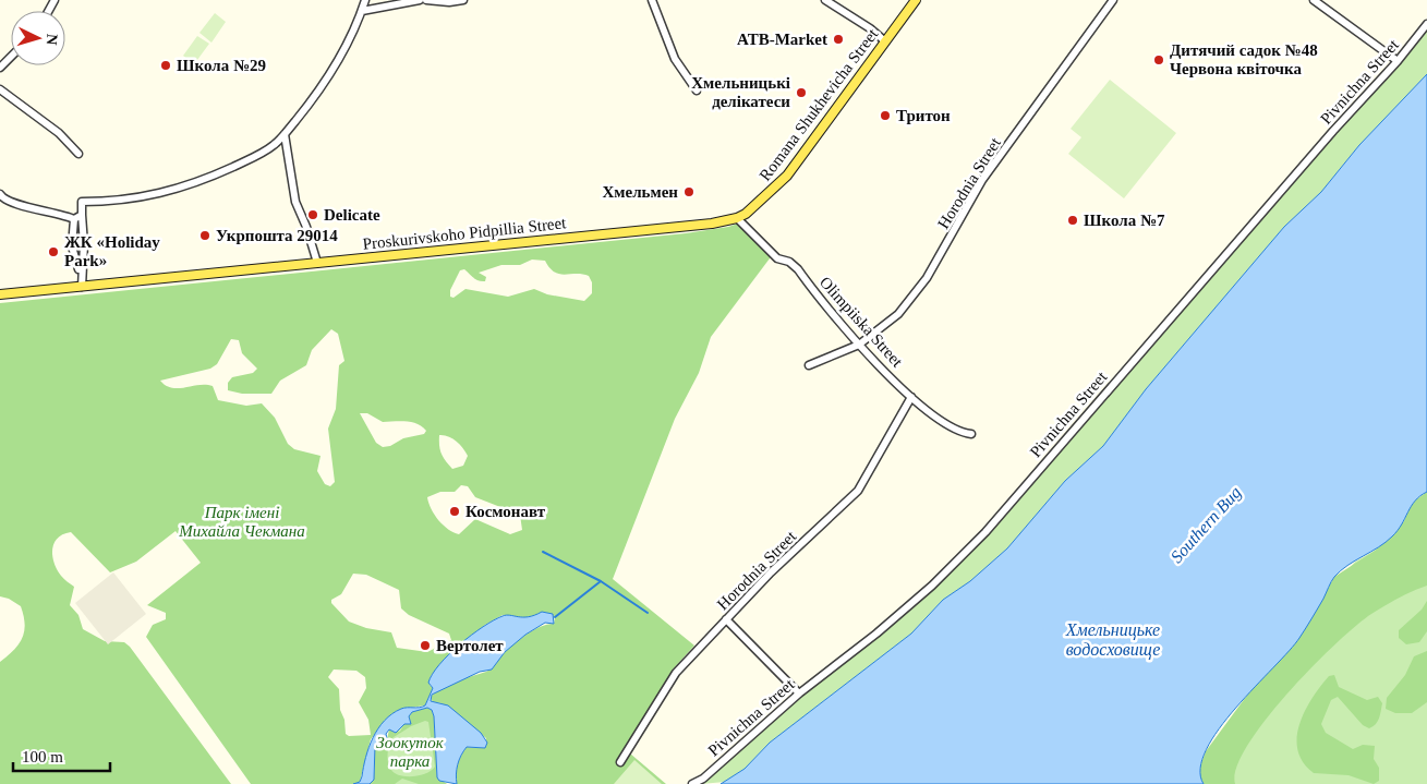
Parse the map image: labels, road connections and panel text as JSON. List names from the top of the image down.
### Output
{
  "streets": {
    "main road": ["Romana Shukhevicha Street", "Proskurivskoho Pidpillia Street"],
    "street": ["Pivnichna Street", "Horodnia Street", "Olimpiiska Street"]
  },
  "crossings": [
    ["Romana Shukhevicha Street", "Proskurivskoho Pidpillia Street"],
    ["Romana Shukhevicha Street", "Olimpiiska Street"],
    ["Horodnia Street", "Olimpiiska Street"],
    ["Proskurivskoho Pidpillia Street", "Olimpiiska Street"]
  ],
  "water": ["Southern Bug", "Хмельницьке водосховище"],
  "parks": ["Парк імені Михайла Чекмана", "Зоокуток парка"],
  "places": [
    "ATB-Market",
    "Дитячий садок №48 Червона квіточка",
    "Школа №29",
    "Хмельницькі делікатеси",
    "Тритон",
    "Хмельмен",
    "Delicate",
    "Школа №7",
    "Укрпошта 29014",
    "ЖК «Holiday Park»",
    "Космонавт",
    "Вертолет"
  ],
  "scale_bar": "100 m",
  "north": "right"
}
